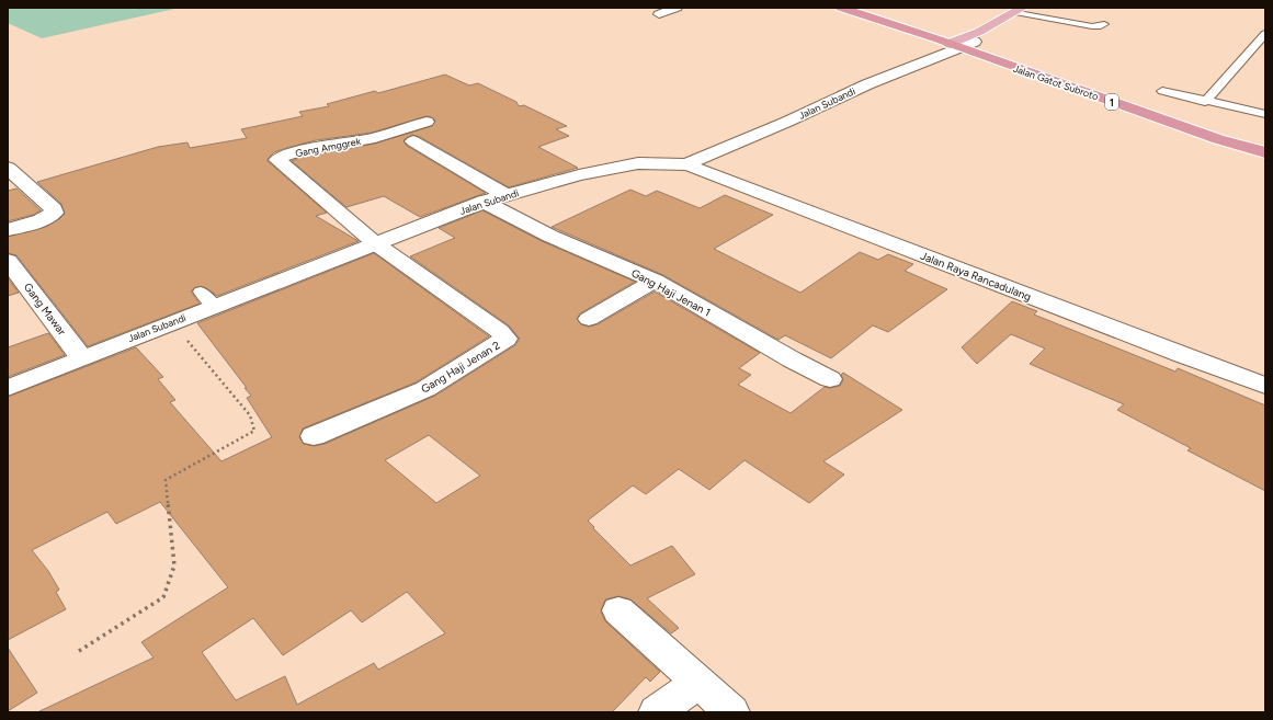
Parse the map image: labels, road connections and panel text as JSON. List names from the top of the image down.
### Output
{
  "streets": {
    "highway": ["Jalan Gatot Subroto", "1"],
    "street": [
      "Jalan Subandi",
      "Gang Amggrek",
      "Jalan Raya Rancadulang",
      "Gang Haji Jenan 1",
      "Gang Mawar",
      "Gang Haji Jenan 2"
    ]
  },
  "crossings": [
    ["Jalan Gatot Subroto", "Jalan Subandi"],
    ["Jalan Subandi", "Gang Amggrek"],
    ["Jalan Subandi", "Jalan Raya Rancadulang"],
    ["Jalan Subandi", "Gang Haji Jenan 1"],
    ["Jalan Subandi", "Gang Mawar"],
    ["Jalan Subandi", "Gang Haji Jenan 2"],
    ["Gang Amggrek", "Gang Haji Jenan 2"]
  ]
}
